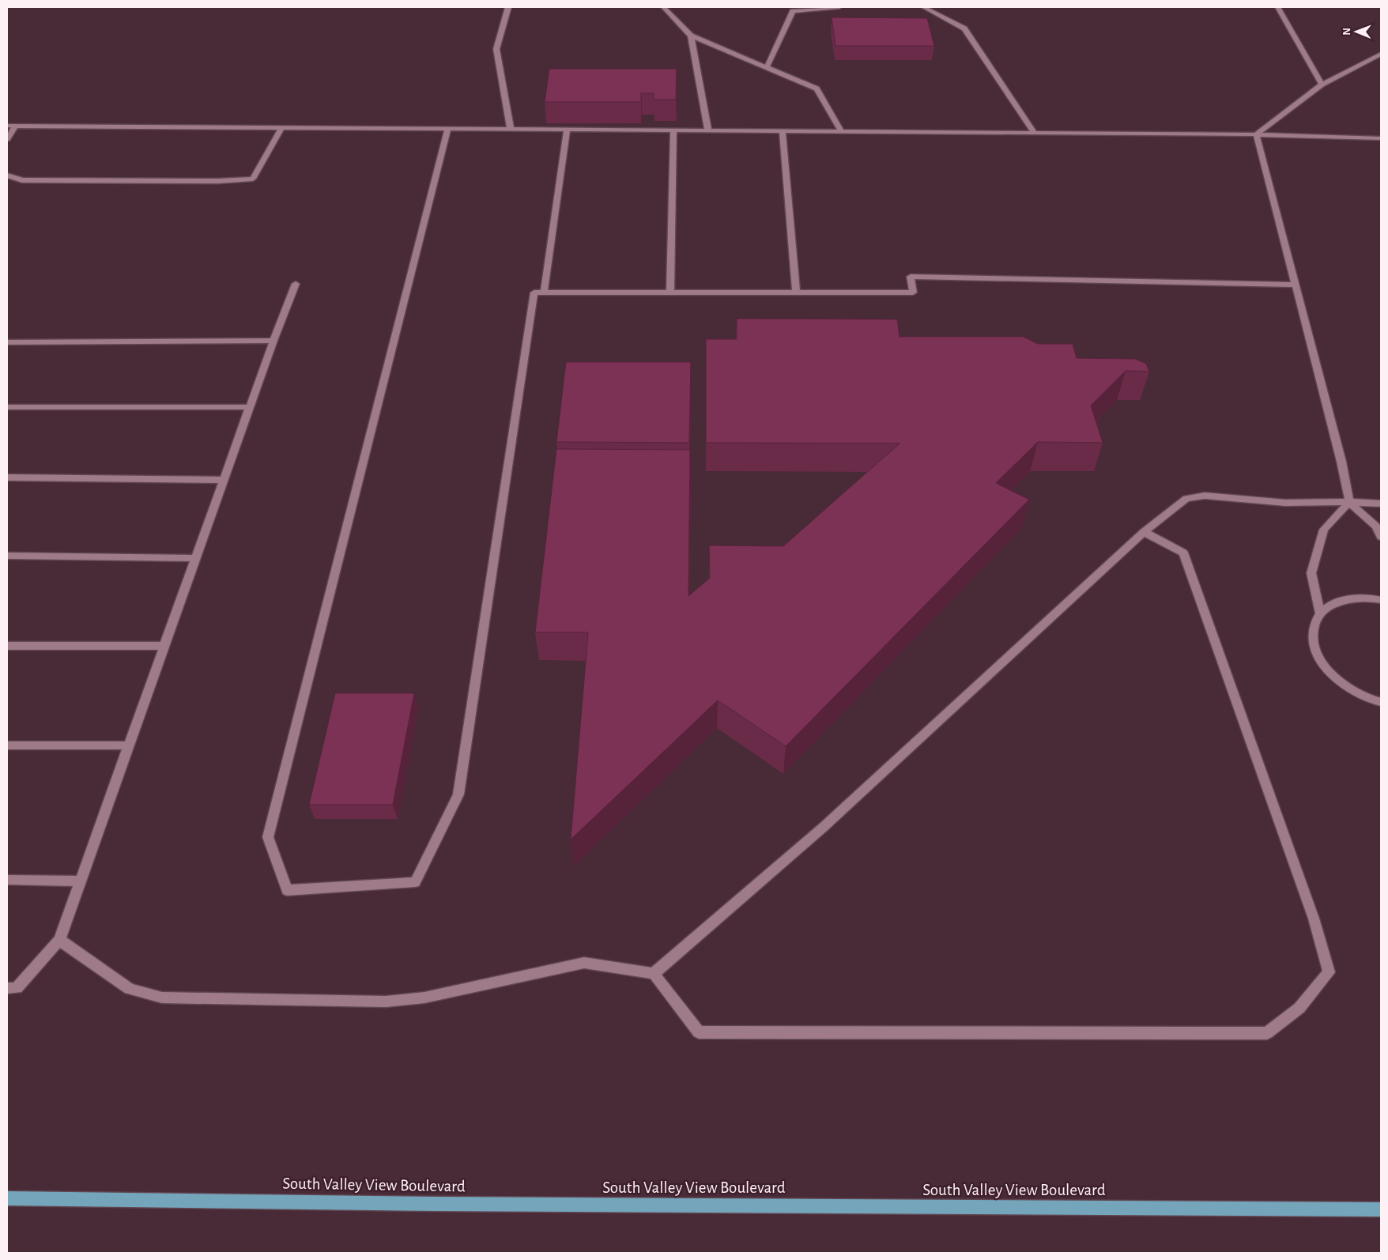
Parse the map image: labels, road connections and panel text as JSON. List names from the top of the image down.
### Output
{
  "streets": {
    "main road": ["South Valley View Boulevard"]
  },
  "north": "left"
}
